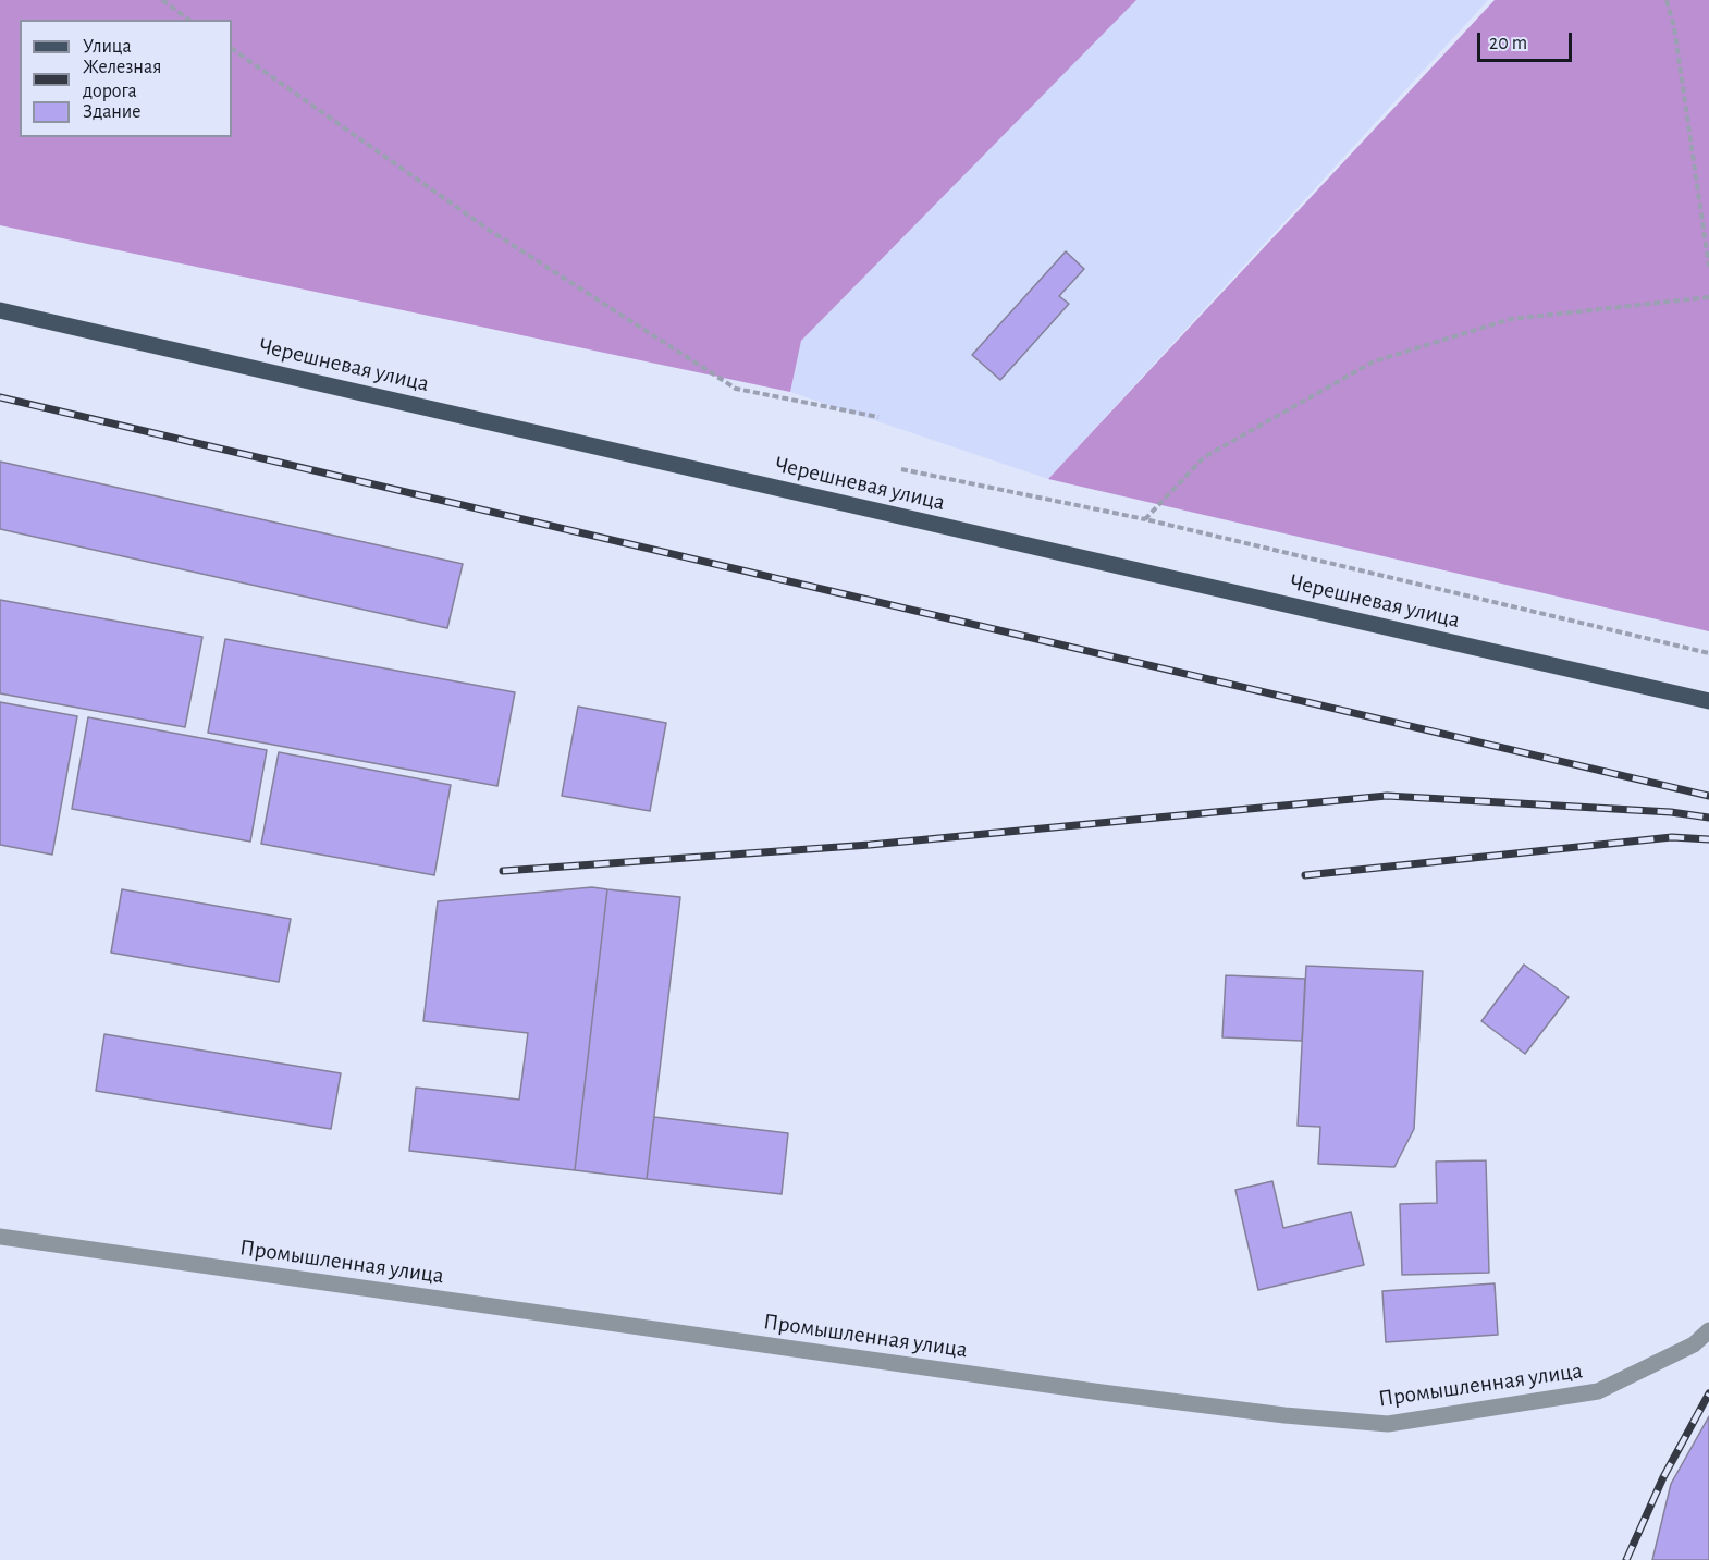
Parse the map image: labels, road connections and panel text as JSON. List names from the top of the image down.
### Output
{
  "streets": {
    "main road": ["Черешневая улица"],
    "street": ["Промышленная улица"]
  },
  "legend": ["Улица", "Железная дорога", "Здание"],
  "scale_bar": "20 m"
}
